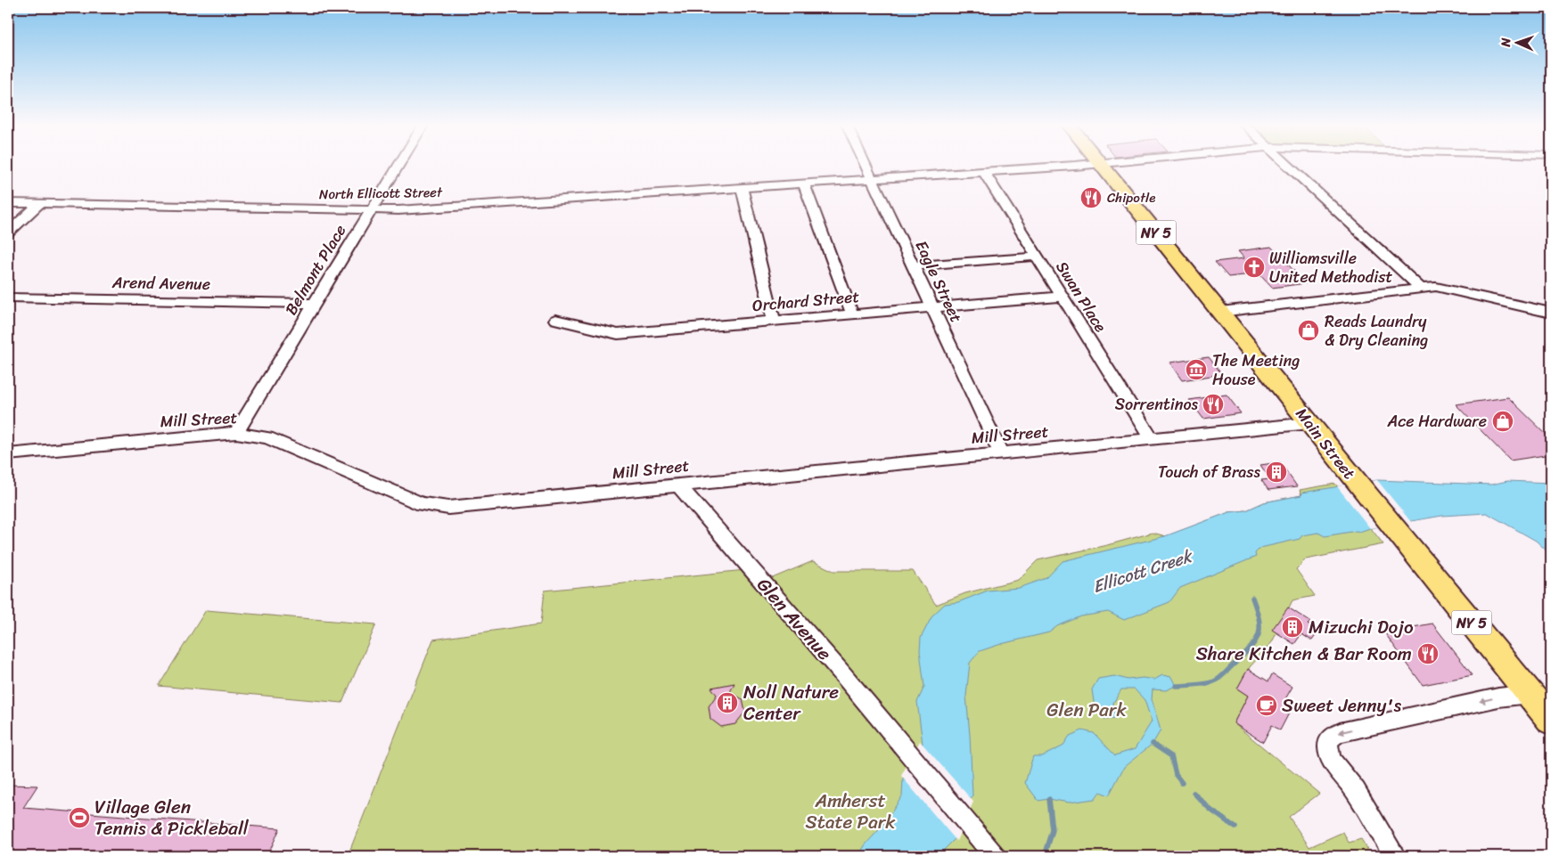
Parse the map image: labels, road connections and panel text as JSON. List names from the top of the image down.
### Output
{
  "streets": {
    "main road": ["NY 5", "Main Street"],
    "street": [
      "North Ellicott Street",
      "Belmont Place",
      "Eagle Street",
      "Arend Avenue",
      "Swan Place",
      "Orchard Street",
      "Mill Street",
      "Glen Avenue"
    ]
  },
  "crossings": [
    ["North Ellicott Street", "Belmont Place"],
    ["North Ellicott Street", "Eagle Street"],
    ["North Ellicott Street", "Swan Place"],
    ["Belmont Place", "Arend Avenue"],
    ["Belmont Place", "Mill Street"],
    ["Eagle Street", "Orchard Street"],
    ["Eagle Street", "Mill Street"],
    ["Swan Place", "Orchard Street"],
    ["Swan Place", "Mill Street"],
    ["Mill Street", "Main Street"],
    ["Mill Street", "Glen Avenue"]
  ],
  "water": ["Ellicott Creek"],
  "parks": ["Glen Park", "Amherst State Park"],
  "places": {
    "restaurant": ["Chipotle", "Sorrentinos", "Share Kitchen & Bar Room"],
    "church": ["Williamsville United Methodist"],
    "shop": ["Reads Laundry & Dry Cleaning", "Ace Hardware"],
    "museum": ["The Meeting House"],
    "building": ["Touch of Brass", "Mizuchi Dojo", "Noll Nature Center"],
    "cafe": ["Sweet Jenny's"],
    "sports": ["Village Glen Tennis & Pickleball"]
  },
  "north": "left"
}
